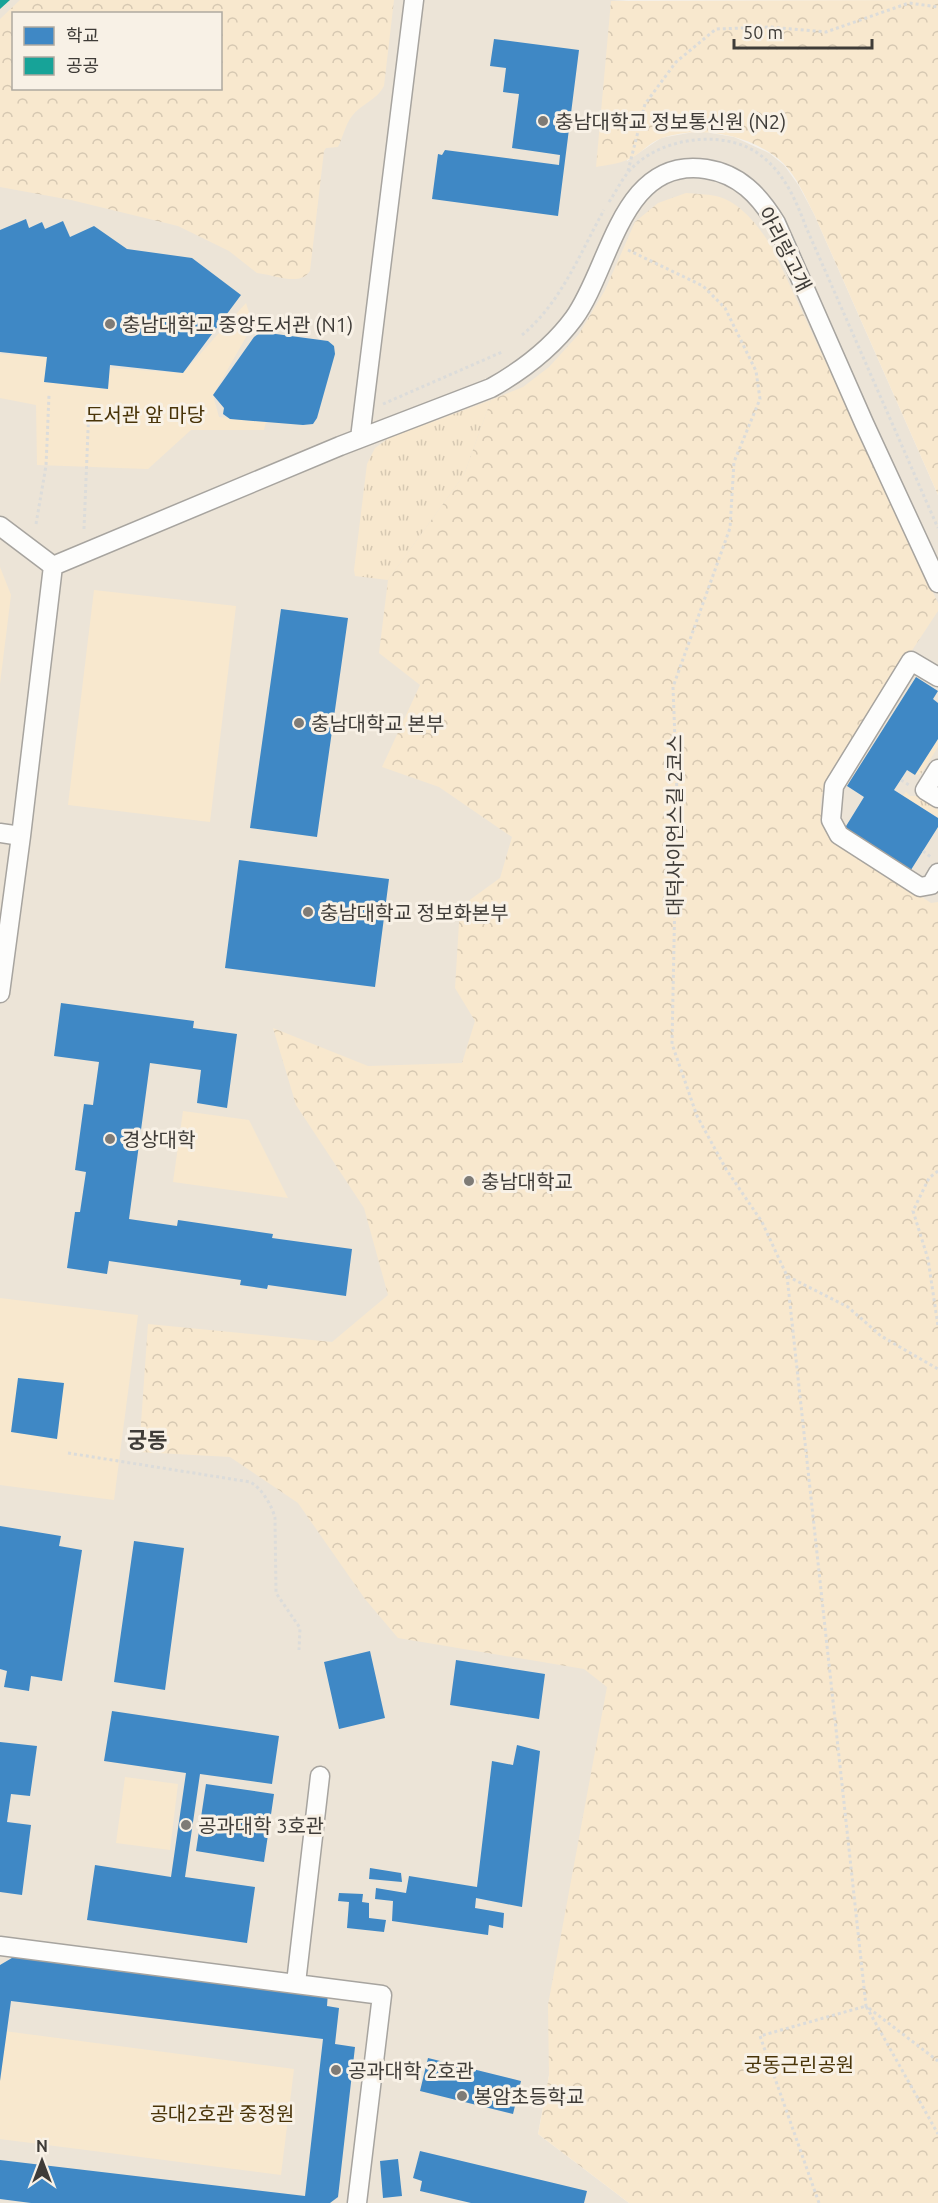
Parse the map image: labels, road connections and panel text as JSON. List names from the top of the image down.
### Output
{
  "streets": {
    "street": ["아리랑고개"],
    "path": ["대덕사이언스길 2코스"]
  },
  "districts": ["궁동"],
  "parks": ["도서관 앞 마당", "궁동근린공원", "공대2호관 중정원"],
  "places": [
    "충남대학교 정보통신원 (N2)",
    "충남대학교 중앙도서관 (N1)",
    "충남대학교 본부",
    "충남대학교 정보화본부",
    "경상대학",
    "충남대학교",
    "공과대학 3호관",
    "공과대학 2호관",
    "봉암초등학교"
  ],
  "legend": ["학교", "공공"],
  "scale_bar": "50 m",
  "north": "top"
}
